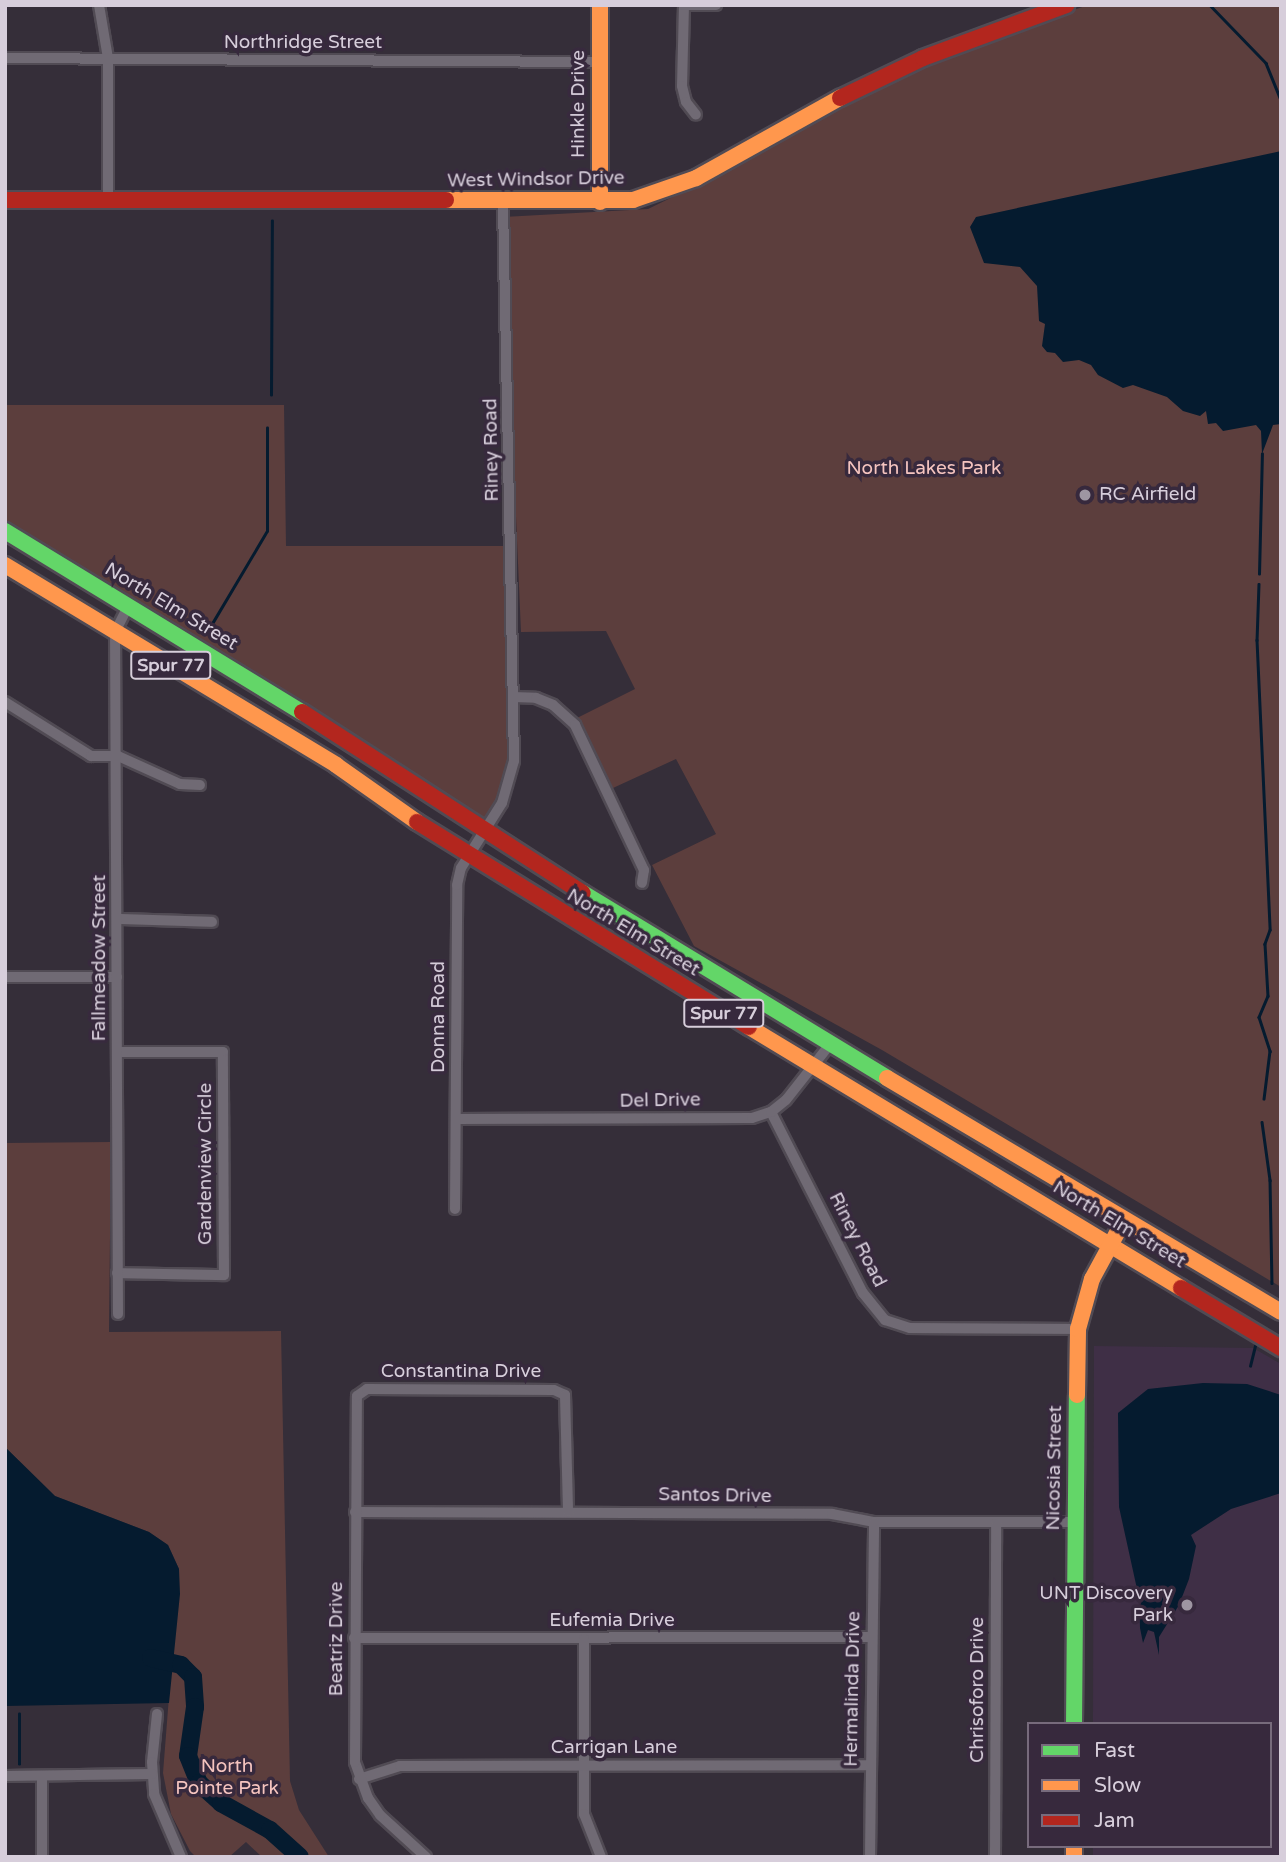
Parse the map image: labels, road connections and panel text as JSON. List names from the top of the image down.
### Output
{
  "streets": {
    "main road": [
      "Hinkle Drive",
      "West Windsor Drive",
      "North Elm Street",
      "Spur 77",
      "Nicosia Street"
    ],
    "street": [
      "Northridge Street",
      "Riney Road",
      "Fallmeadow Street",
      "Donna Road",
      "Del Drive",
      "Gardenview Circle",
      "Constantina Drive",
      "Santos Drive",
      "Eufemia Drive",
      "Beatriz Drive",
      "Hermalinda Drive",
      "Chrisoforo Drive",
      "Carrigan Lane"
    ]
  },
  "crossings": [
    ["Northridge Street", "Hinkle Drive"],
    ["Hinkle Drive", "West Windsor Drive"],
    ["West Windsor Drive", "Riney Road"],
    ["Riney Road", "North Elm Street"],
    ["Riney Road", "Donna Road"],
    ["Riney Road", "Del Drive"],
    ["Riney Road", "Nicosia Street"],
    ["North Elm Street", "Fallmeadow Street"],
    ["North Elm Street", "Donna Road"],
    ["North Elm Street", "Nicosia Street"],
    ["Fallmeadow Street", "Gardenview Circle"],
    ["Donna Road", "Del Drive"],
    ["Constantina Drive", "Santos Drive"],
    ["Constantina Drive", "Beatriz Drive"],
    ["Nicosia Street", "Santos Drive"],
    ["Santos Drive", "Beatriz Drive"],
    ["Santos Drive", "Hermalinda Drive"],
    ["Santos Drive", "Chrisoforo Drive"],
    ["Eufemia Drive", "Beatriz Drive"],
    ["Eufemia Drive", "Hermalinda Drive"],
    ["Beatriz Drive", "Carrigan Lane"],
    ["Hermalinda Drive", "Carrigan Lane"]
  ],
  "parks": ["North Lakes Park", "North Pointe Park"],
  "places": ["RC Airfield", "UNT Discovery Park"],
  "legend": ["Fast", "Slow", "Jam"]
}
